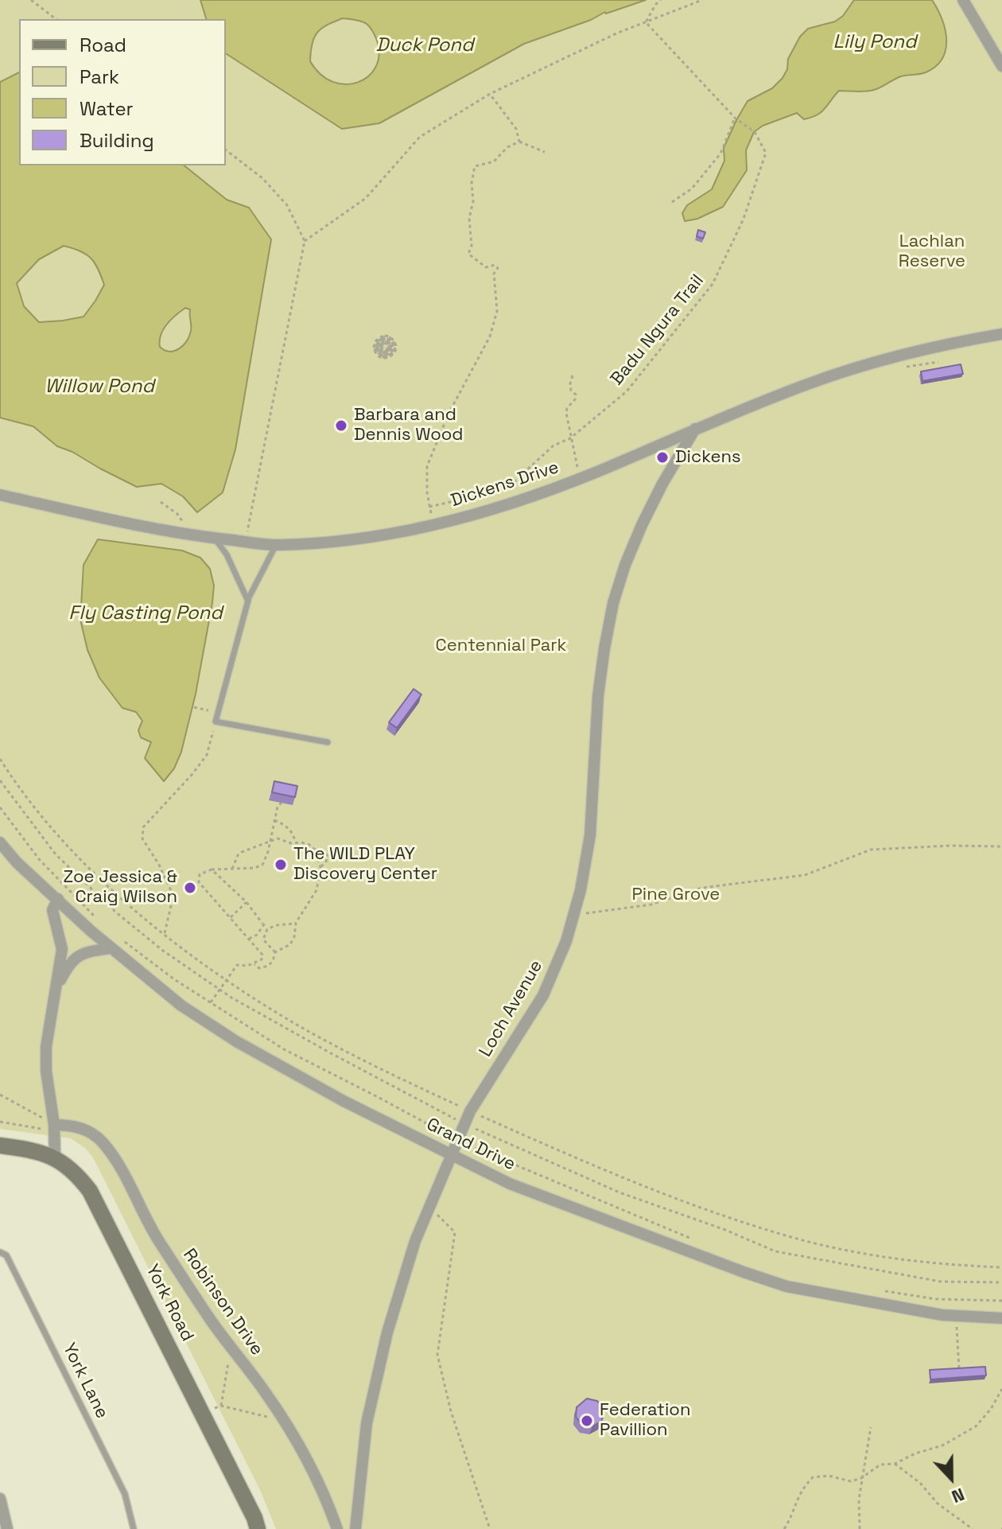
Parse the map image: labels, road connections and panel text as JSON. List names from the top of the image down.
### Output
{
  "streets": {
    "main road": ["York Road"],
    "street": [
      "Dickens Drive",
      "Loch Avenue",
      "Grand Drive",
      "Robinson Drive"
    ],
    "lane": ["York Lane"],
    "path": ["Badu Ngura Trail"]
  },
  "crossings": [
    ["Dickens Drive", "Loch Avenue"],
    ["Loch Avenue", "Grand Drive"]
  ],
  "water": [
    "Lily Pond",
    "Duck Pond",
    "Willow Pond",
    "Fly Casting Pond"
  ],
  "parks": ["Lachlan Reserve", "Centennial Park", "Pine Grove"],
  "places": [
    "Barbara and Dennis Wood",
    "Dickens",
    "The WILD PLAY Discovery Center",
    "Zoe Jessica & Craig Wilson",
    "Federation Pavillion"
  ],
  "legend": [
    "Road",
    "Park",
    "Water",
    "Building"
  ],
  "north": "bottom"
}
